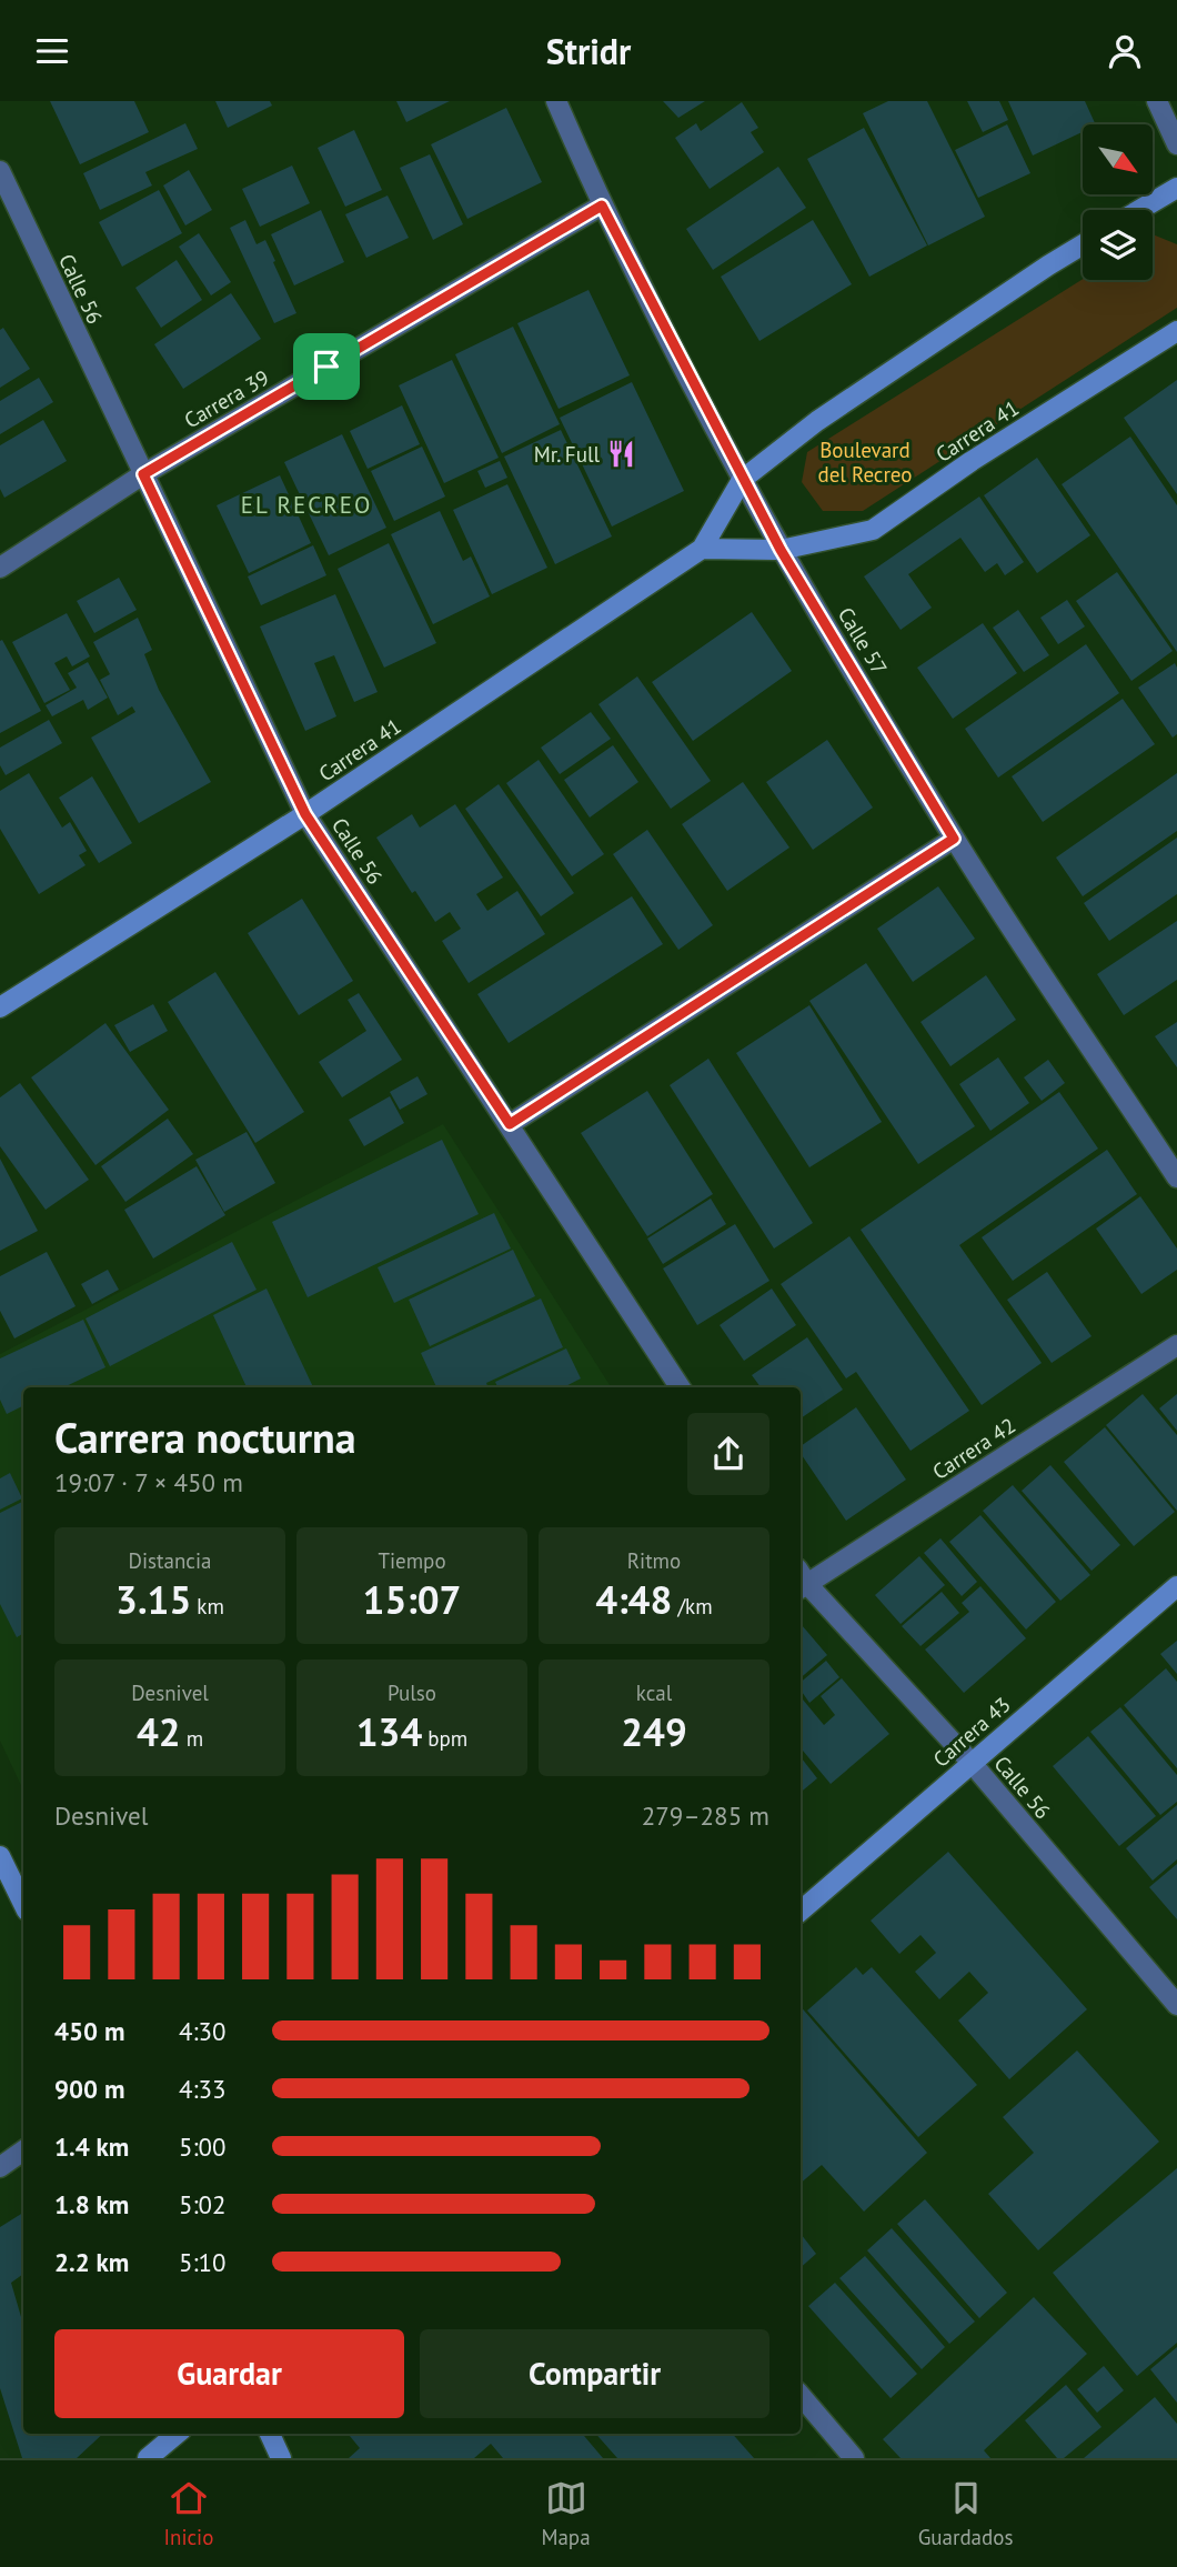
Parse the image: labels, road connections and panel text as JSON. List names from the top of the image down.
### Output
{
  "streets": {
    "street": [
      "Calle 56",
      "Carrera 39",
      "Carrera 41",
      "Calle 57",
      "Carrera 42",
      "Carrera 43"
    ]
  },
  "crossings": [
    ["Calle 56", "Carrera 39"],
    ["Calle 56", "Carrera 41"],
    ["Calle 56", "Carrera 42"],
    ["Calle 56", "Carrera 43"],
    ["Carrera 39", "Calle 57"],
    ["Carrera 41", "Calle 57"]
  ],
  "districts": ["EL RECREO"],
  "parks": ["Boulevard del Recreo"],
  "places": {
    "restaurant": ["Mr. Full"]
  },
  "north": "bottom right",
  "page": {
    "header": "Stridr",
    "heading": ["Carrera nocturna", "19:07 · 7 × 450 m"],
    "stats": [
      ["Distancia", "3.15 km"],
      ["Tiempo", "15:07"],
      ["Ritmo", "4:48 /km"],
      ["Desnivel", "42 m"],
      ["Pulso", "134 bpm"],
      ["kcal", "249"]
    ],
    "chart": ["Desnivel", "279–285 m"],
    "list": [
      {
        "name": "450 m",
        "note": "4:30"
      },
      {
        "name": "900 m",
        "note": "4:33"
      },
      {
        "name": "1.4 km",
        "note": "5:00"
      },
      {
        "name": "1.8 km",
        "note": "5:02"
      },
      {
        "name": "2.2 km",
        "note": "5:10"
      }
    ],
    "buttons": ["Guardar", "Compartir"],
    "tabs": ["Inicio", "Mapa", "Guardados"]
  }
}
